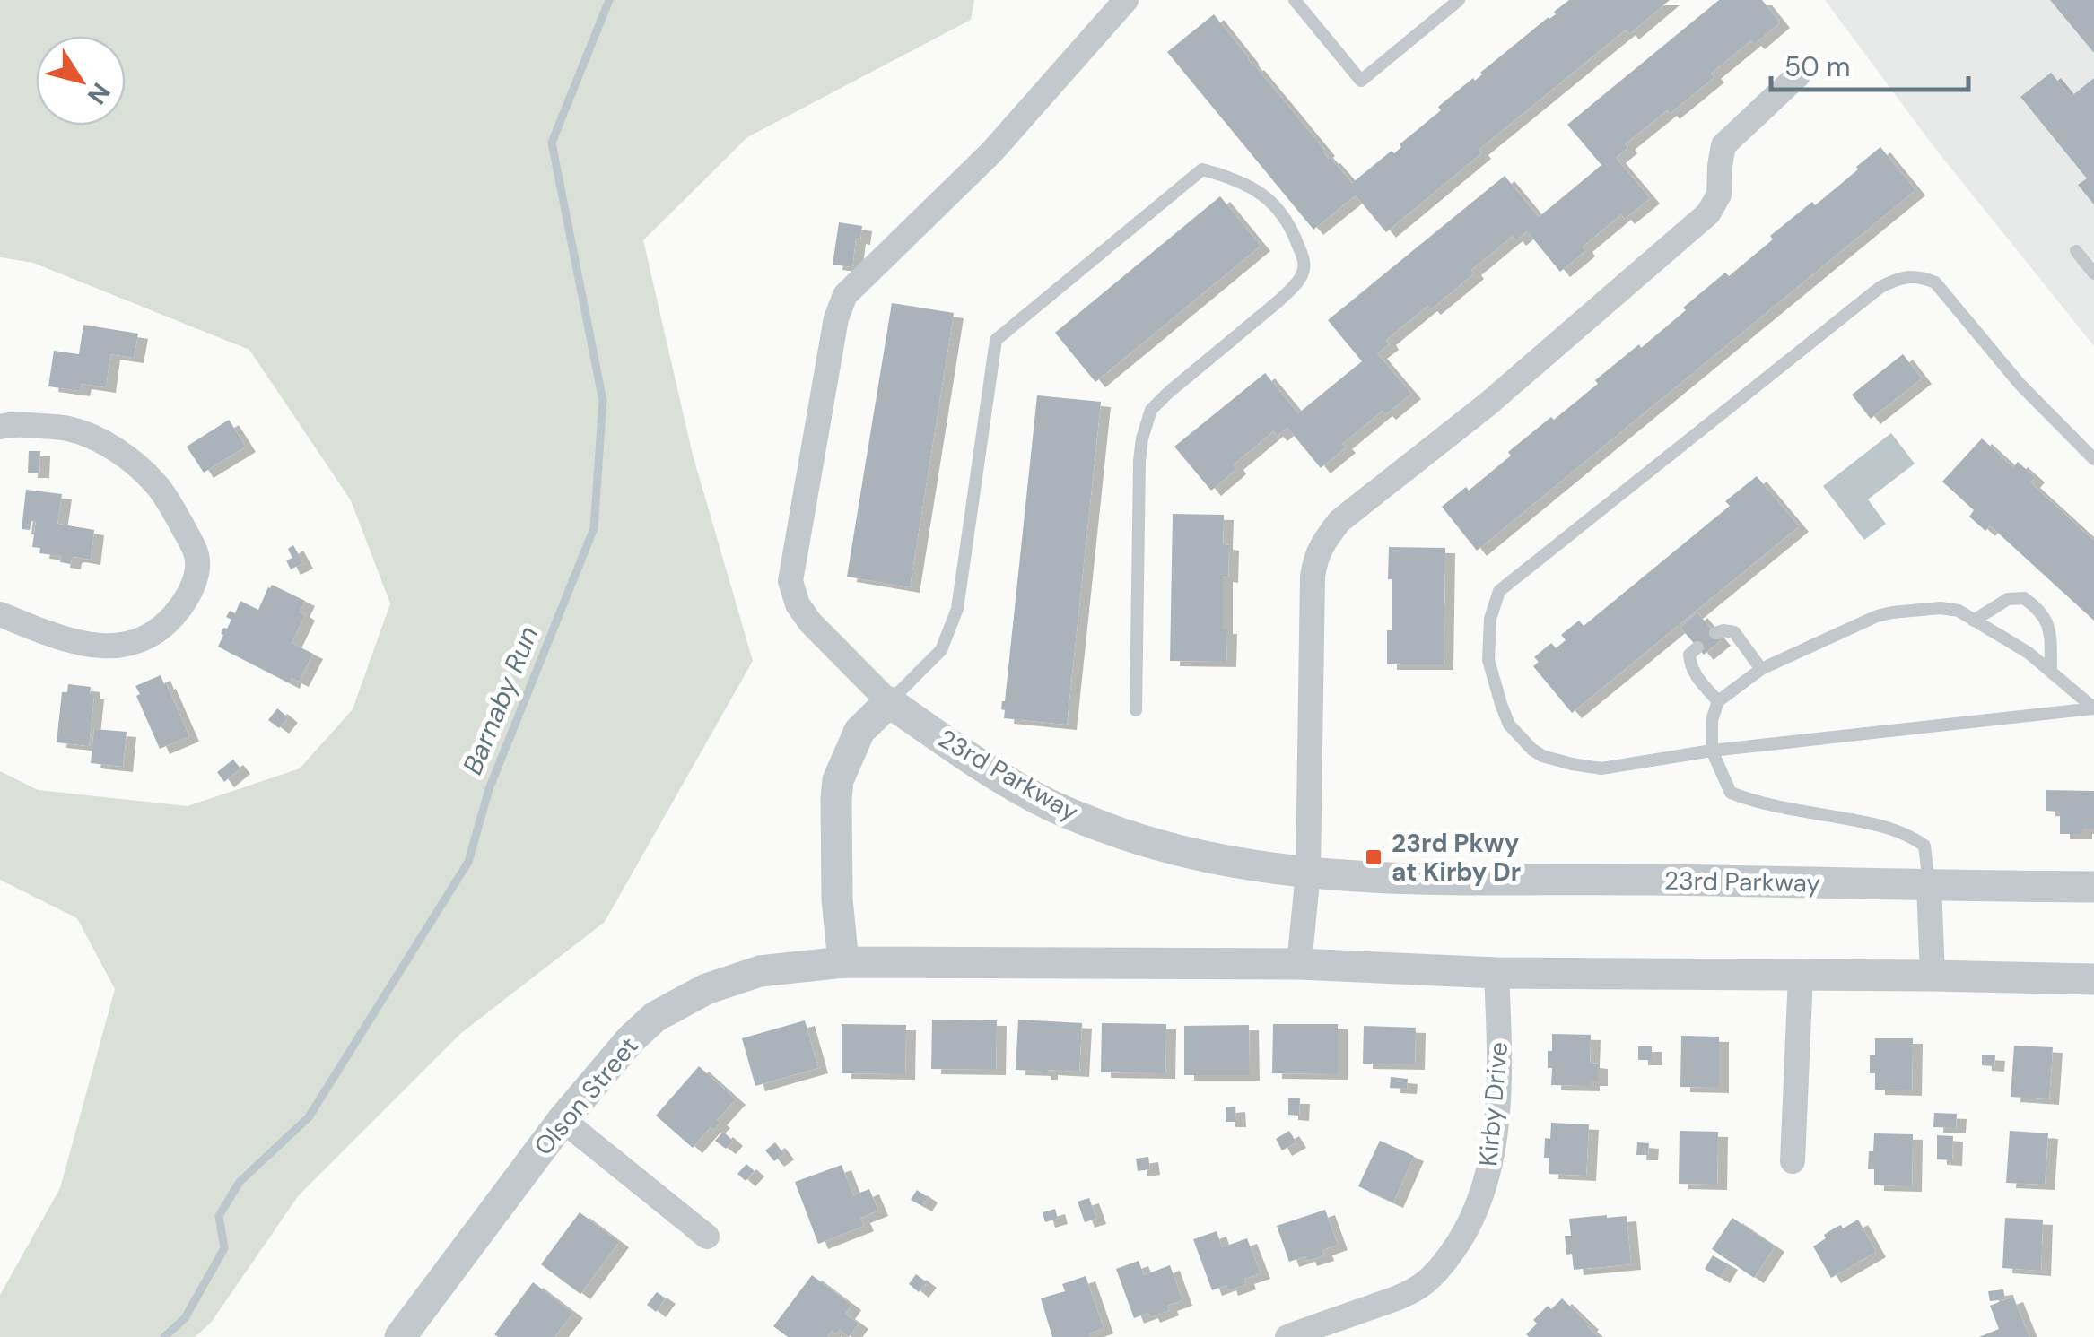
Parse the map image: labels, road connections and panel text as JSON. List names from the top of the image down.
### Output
{
  "streets": {
    "street": ["23rd Parkway", "Olson Street", "Kirby Drive"]
  },
  "water": ["Barnaby Run"],
  "places": {
    "transit": ["23rd Pkwy at Kirby Dr"]
  },
  "scale_bar": "50 m",
  "north": "bottom right"
}
